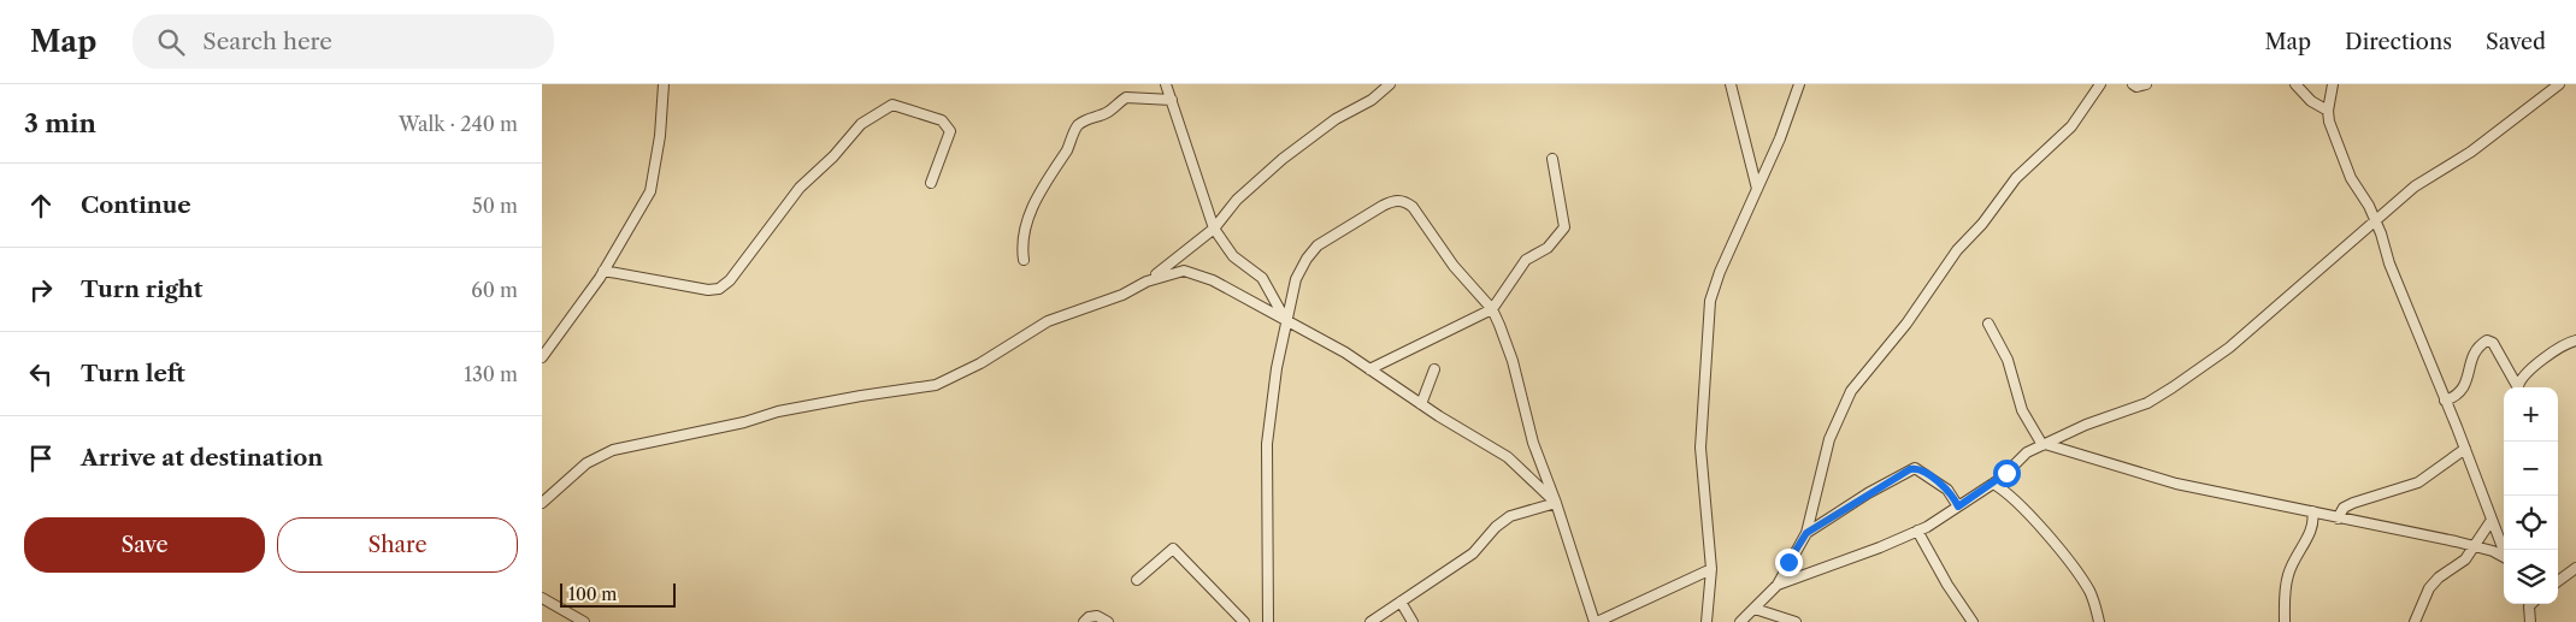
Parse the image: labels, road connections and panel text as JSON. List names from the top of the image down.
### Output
{
  "scale_bar": "100 m",
  "page": {
    "header": "Map",
    "search": "Search here",
    "nav": ["Map", "Directions", "Saved"],
    "heading": ["3 min", "Walk · 240 m"],
    "list": [
      ["Continue", "50 m"],
      ["Turn right", "60 m"],
      ["Turn left", "130 m"],
      "Arrive at destination"
    ],
    "map_buttons": ["+", "−"],
    "buttons": ["Save", "Share"],
    "scale": "100 m"
  }
}
